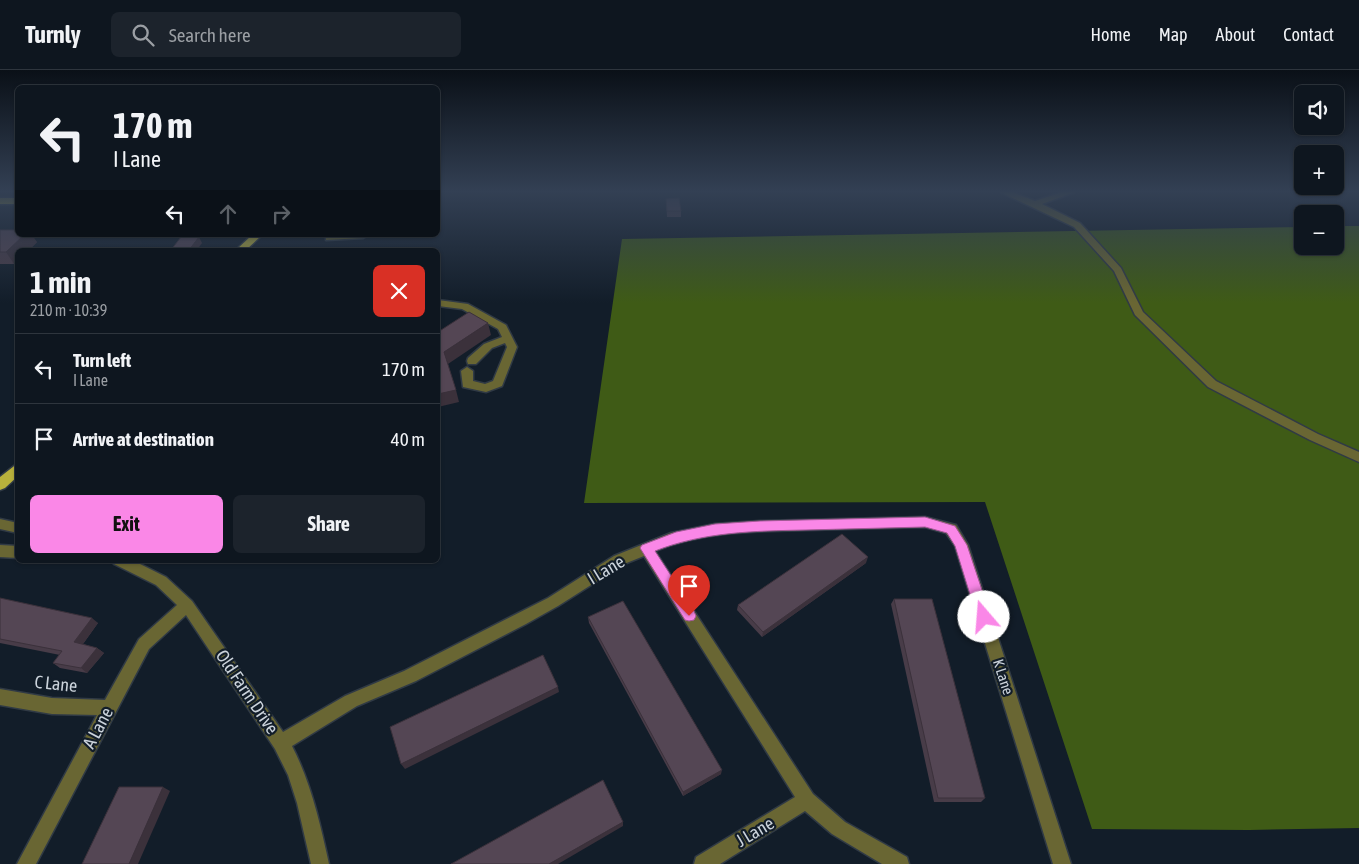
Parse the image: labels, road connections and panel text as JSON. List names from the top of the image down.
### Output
{
  "streets": {
    "street": [
      "I Lane",
      "K Lane",
      "C Lane",
      "Old Farm Drive",
      "A Lane",
      "J Lane"
    ]
  },
  "crossings": [
    ["I Lane", "K Lane"],
    ["I Lane", "Old Farm Drive"],
    ["C Lane", "A Lane"],
    ["Old Farm Drive", "A Lane"]
  ],
  "page": {
    "header": "Turnly",
    "search": "Search here",
    "nav": [
      "Home",
      "Map",
      "About",
      "Contact"
    ],
    "map_buttons": ["+", "−"],
    "turn": ["170 m", "I Lane"],
    "heading": ["1 min", "210 m · 10:39"],
    "list": [
      {
        "name": "Turn left",
        "note": "I Lane",
        "value": "170 m"
      },
      {
        "name": "Arrive at destination",
        "value": "40 m"
      }
    ],
    "buttons": ["Exit", "Share"]
  }
}
